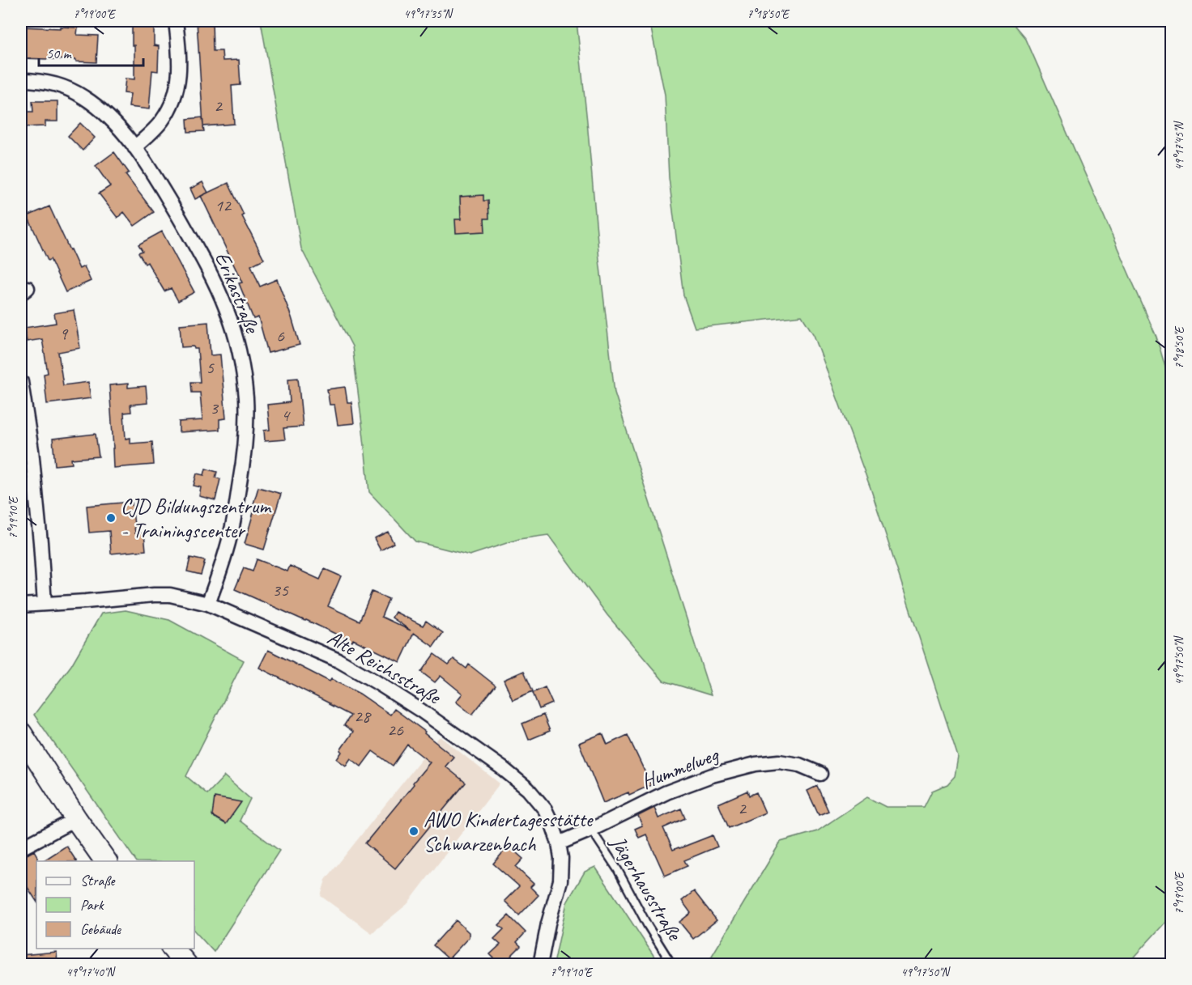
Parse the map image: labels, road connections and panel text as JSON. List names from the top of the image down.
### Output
{
  "streets": {
    "street": ["Erikastraße", "Alte Reichsstraße", "Hummelweg"],
    "lane": ["Jägerhausstraße"]
  },
  "crossings": [
    ["Erikastraße", "Alte Reichsstraße"],
    ["Alte Reichsstraße", "Hummelweg"],
    ["Hummelweg", "Jägerhausstraße"]
  ],
  "places": ["CJD Bildungszentrum - Trainingscenter", "AWO Kindertagesstätte Schwarzenbach"],
  "house_numbers": [
    "2",
    "12",
    "9",
    "6",
    "5",
    "3",
    "4",
    "35",
    "28",
    "26",
    "2"
  ],
  "legend": ["Straße", "Park", "Gebäude"],
  "scale_bar": "50 m",
  "coordinates": [
    "7°19'00\"E",
    "49°17'35\"N",
    "7°18'50\"E",
    "49°17'45\"N",
    "7°19'10\"E",
    "49°17'50\"N",
    "49°17'40\"N"
  ]
}
